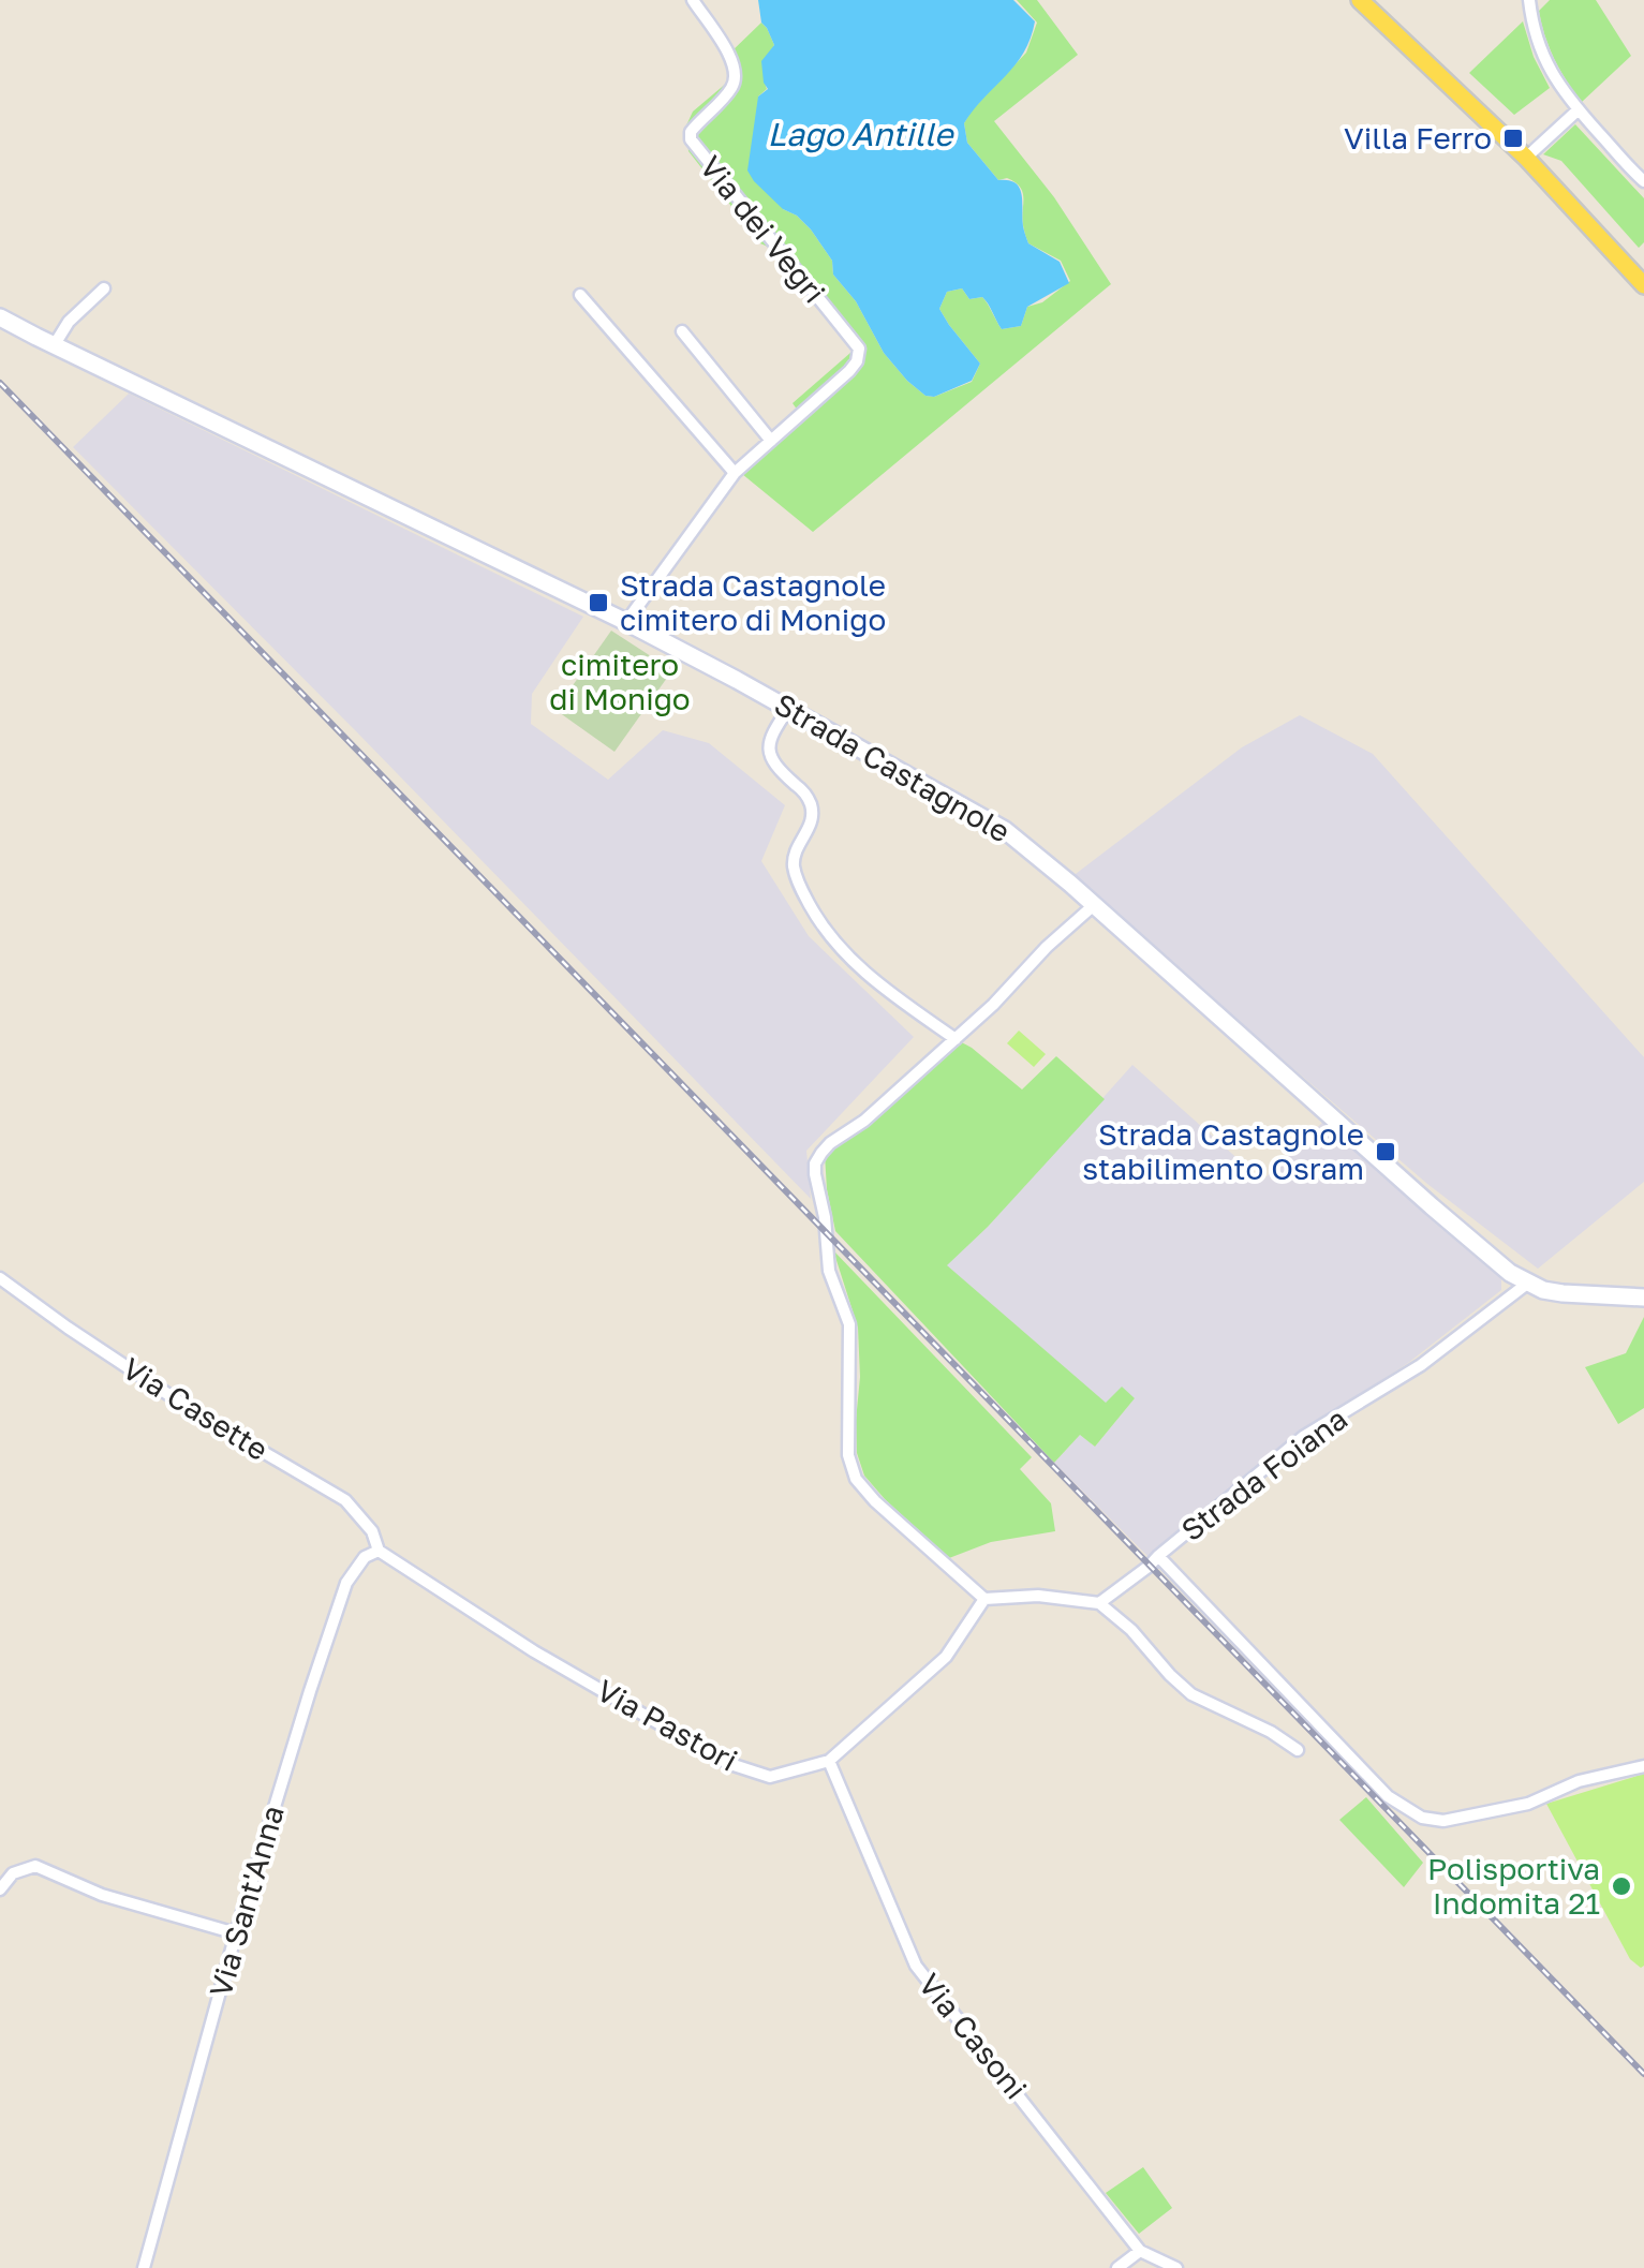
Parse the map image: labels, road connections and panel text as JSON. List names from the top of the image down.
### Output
{
  "streets": {
    "main road": ["Strada Castagnole"],
    "street": [
      "Via dei Vegri",
      "Via Casette",
      "Strada Foiana",
      "Via Pastori",
      "Via Sant'Anna",
      "Via Casoni"
    ]
  },
  "crossings": [
    ["Via dei Vegri", "Strada Castagnole"],
    ["Strada Castagnole", "Strada Foiana"],
    ["Via Casette", "Via Pastori"],
    ["Via Casette", "Via Sant'Anna"],
    ["Via Pastori", "Via Sant'Anna"],
    ["Via Pastori", "Via Casoni"]
  ],
  "water": ["Lago Antille"],
  "parks": ["cimitero di Monigo"],
  "places": {
    "transit": ["Villa Ferro", "Strada Castagnole cimitero di Monigo", "Strada Castagnole stabilimento Osram"],
    "other": ["Polisportiva Indomita 21"]
  }
}
